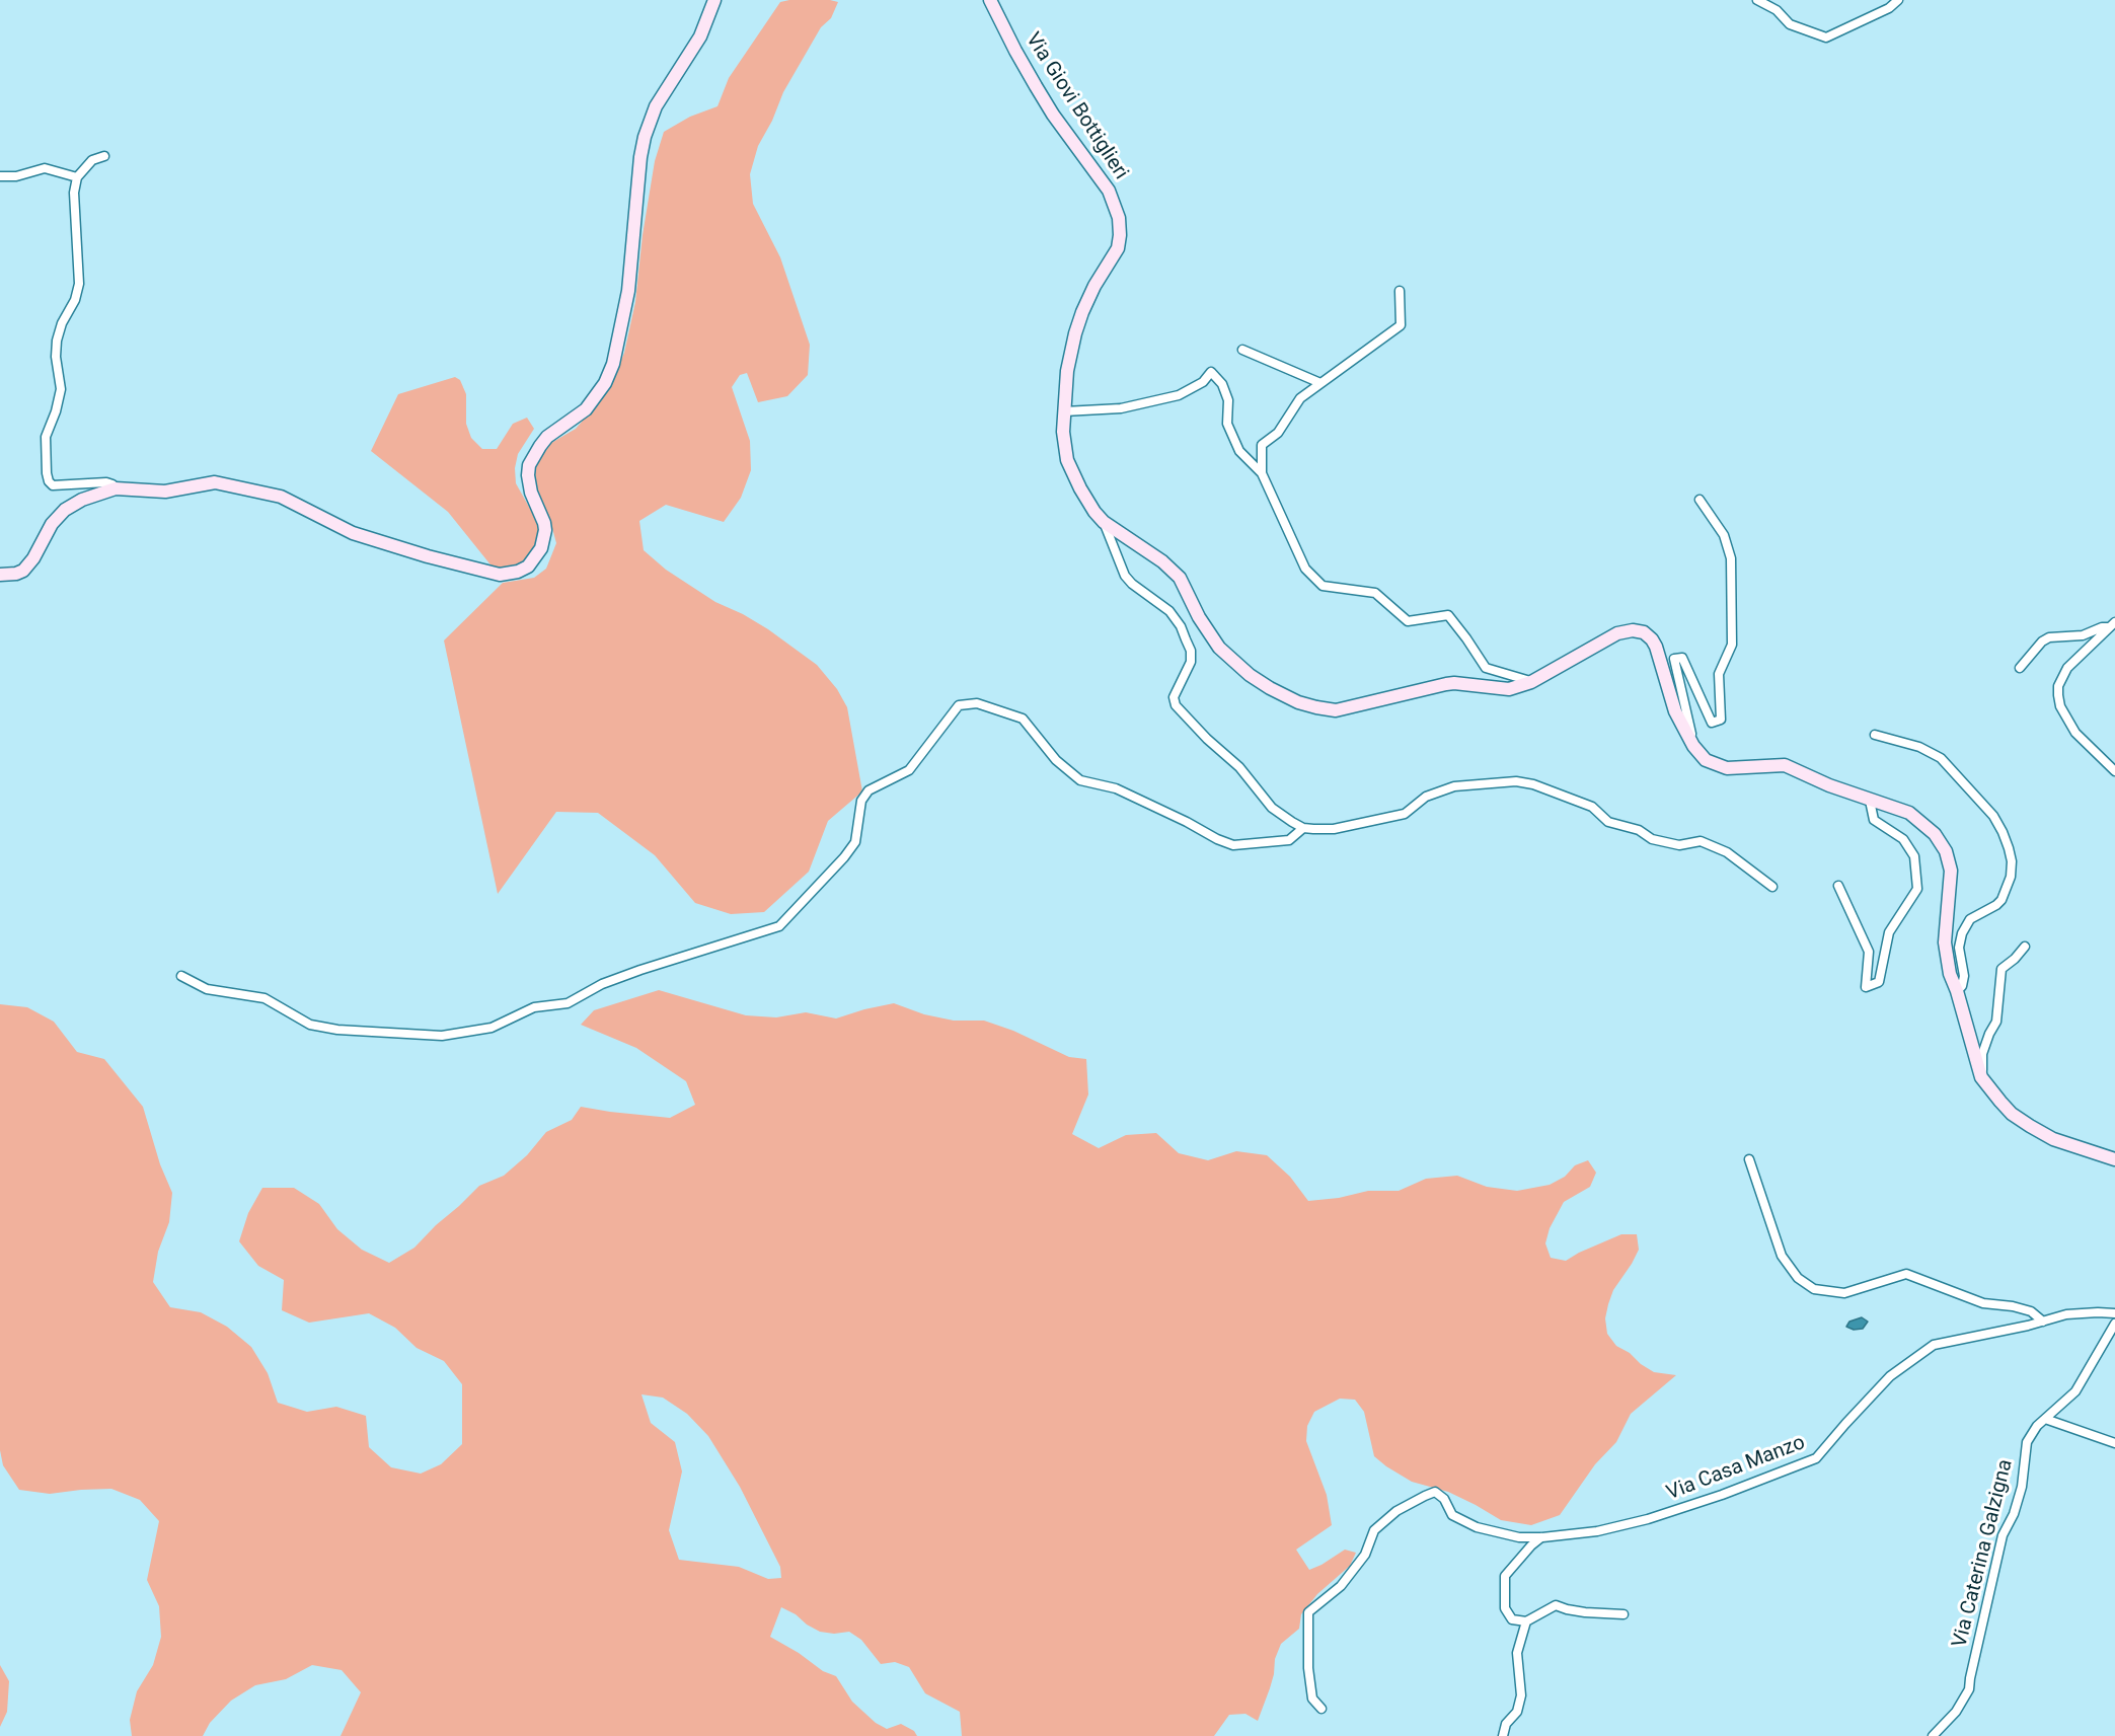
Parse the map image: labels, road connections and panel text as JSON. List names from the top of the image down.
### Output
{
  "streets": {
    "street": ["Via Giovi Bottiglieri", "Via Casa Manzo", "Via Caterina Galzigna"]
  }
}
